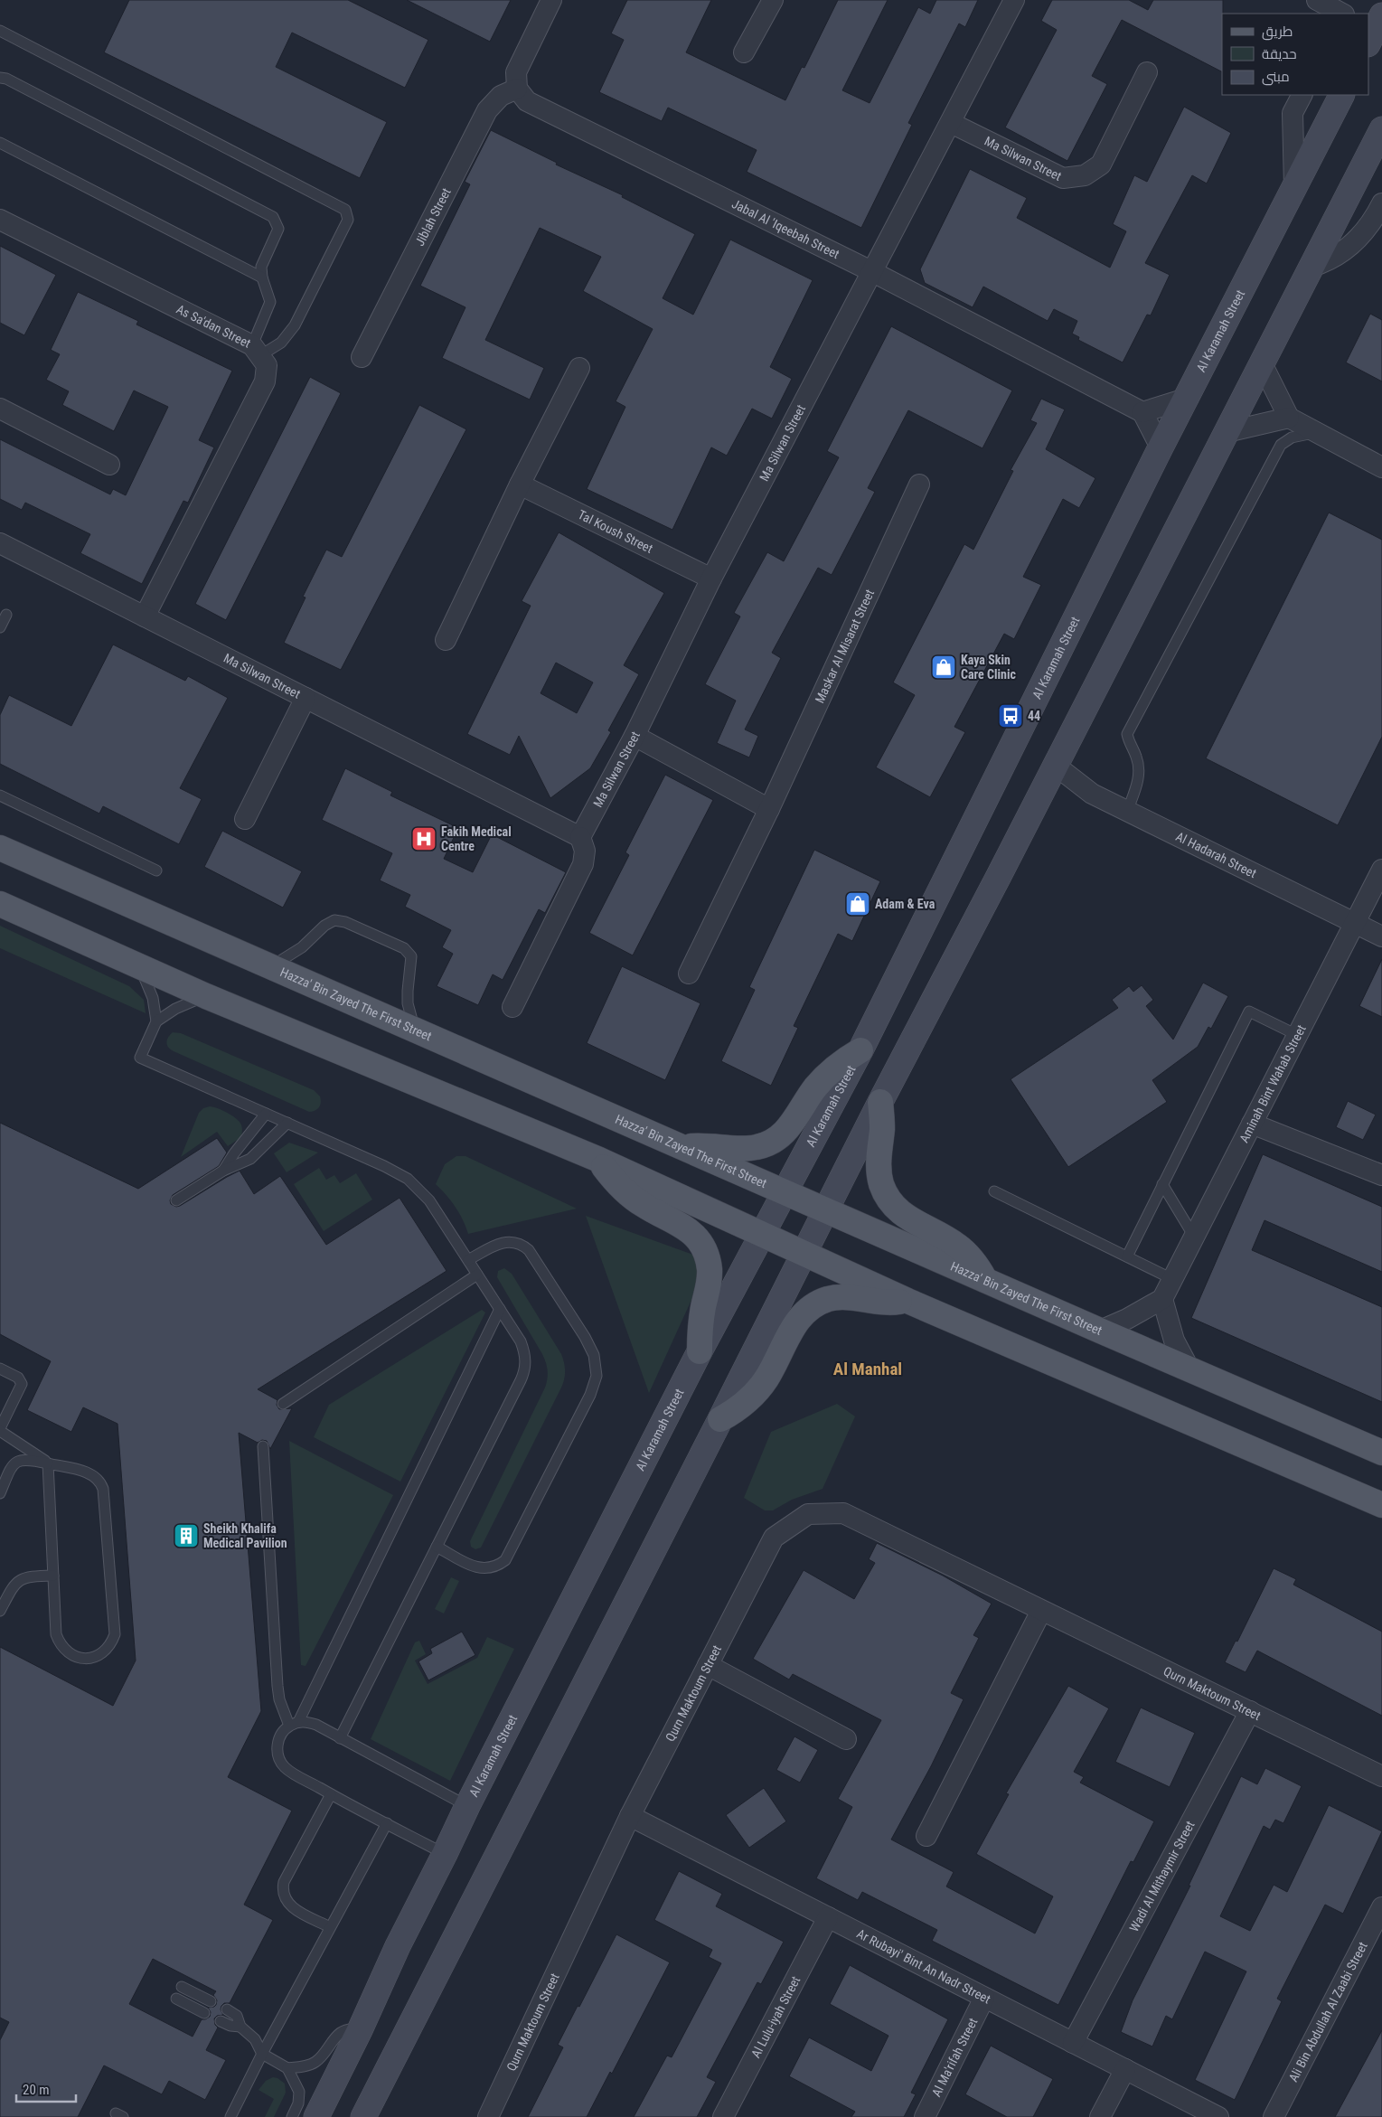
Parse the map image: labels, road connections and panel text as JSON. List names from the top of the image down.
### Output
{
  "streets": {
    "main road": ["Al Karamah Street", "Hazza' Bin Zayed The First Street"],
    "street": [
      "Ma Silwan Street",
      "Jiblah Street",
      "Jabal Al 'Iqeebah Street",
      "As Sa'dan Street",
      "Tal Koush Street",
      "Maskar Al Misarat Street",
      "Al Hadarah Street",
      "Aminah Bint Wahab Street",
      "Qurn Maktoum Street",
      "Wadi Al Mithaymir Street",
      "Ar Rubayi' Bint An Nadr Street",
      "Ali Bin Abdullah Al Zaabi Street",
      "Al Lulu-iyah Street",
      "Al Ma'rifah Street"
    ]
  },
  "crossings": [
    ["Ma Silwan Street", "Jabal Al 'Iqeebah Street"],
    ["Ma Silwan Street", "As Sa'dan Street"],
    ["Ma Silwan Street", "Tal Koush Street"],
    ["Jiblah Street", "Jabal Al 'Iqeebah Street"],
    ["Al Karamah Street", "Hazza' Bin Zayed The First Street"],
    ["Al Hadarah Street", "Aminah Bint Wahab Street"],
    ["Qurn Maktoum Street", "Wadi Al Mithaymir Street"],
    ["Qurn Maktoum Street", "Ar Rubayi' Bint An Nadr Street"],
    ["Wadi Al Mithaymir Street", "Ar Rubayi' Bint An Nadr Street"],
    ["Ar Rubayi' Bint An Nadr Street", "Al Lulu-iyah Street"],
    ["Ar Rubayi' Bint An Nadr Street", "Al Ma'rifah Street"]
  ],
  "districts": ["Al Manhal"],
  "places": {
    "shop": ["Kaya Skin Care Clinic", "Adam & Eva"],
    "bus stop": ["44"],
    "hospital": ["Fakih Medical Centre"],
    "building": ["Sheikh Khalifa Medical Pavilion"]
  },
  "legend": ["طريق", "حديقة", "مبنى"],
  "scale_bar": "20 m"
}
